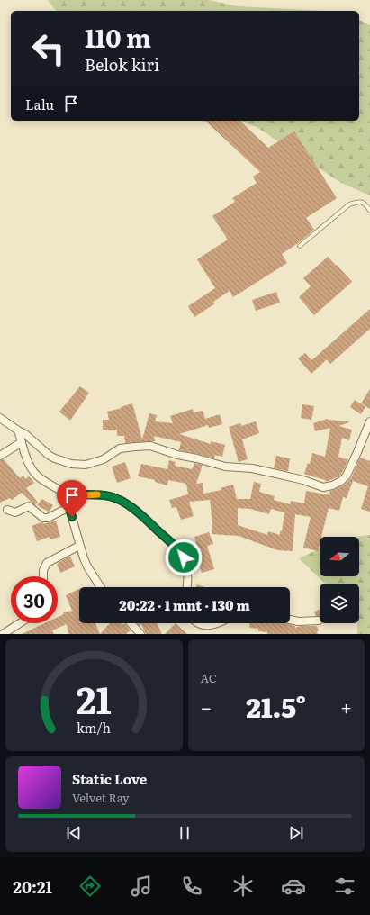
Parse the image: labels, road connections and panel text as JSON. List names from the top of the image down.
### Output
{
  "north": "left",
  "page": {
    "turn": ["110 m", "Belok kiri"],
    "then": "Lalu",
    "limit": "30",
    "trip": "20:22 · 1 mnt · 130 m",
    "tile": "AC",
    "heat": ["−", "21.5°", "+"],
    "song": ["Static Love", "Velvet Ray"],
    "tabs": "20:21",
    "gauge": ["21", "km/h"]
  }
}
